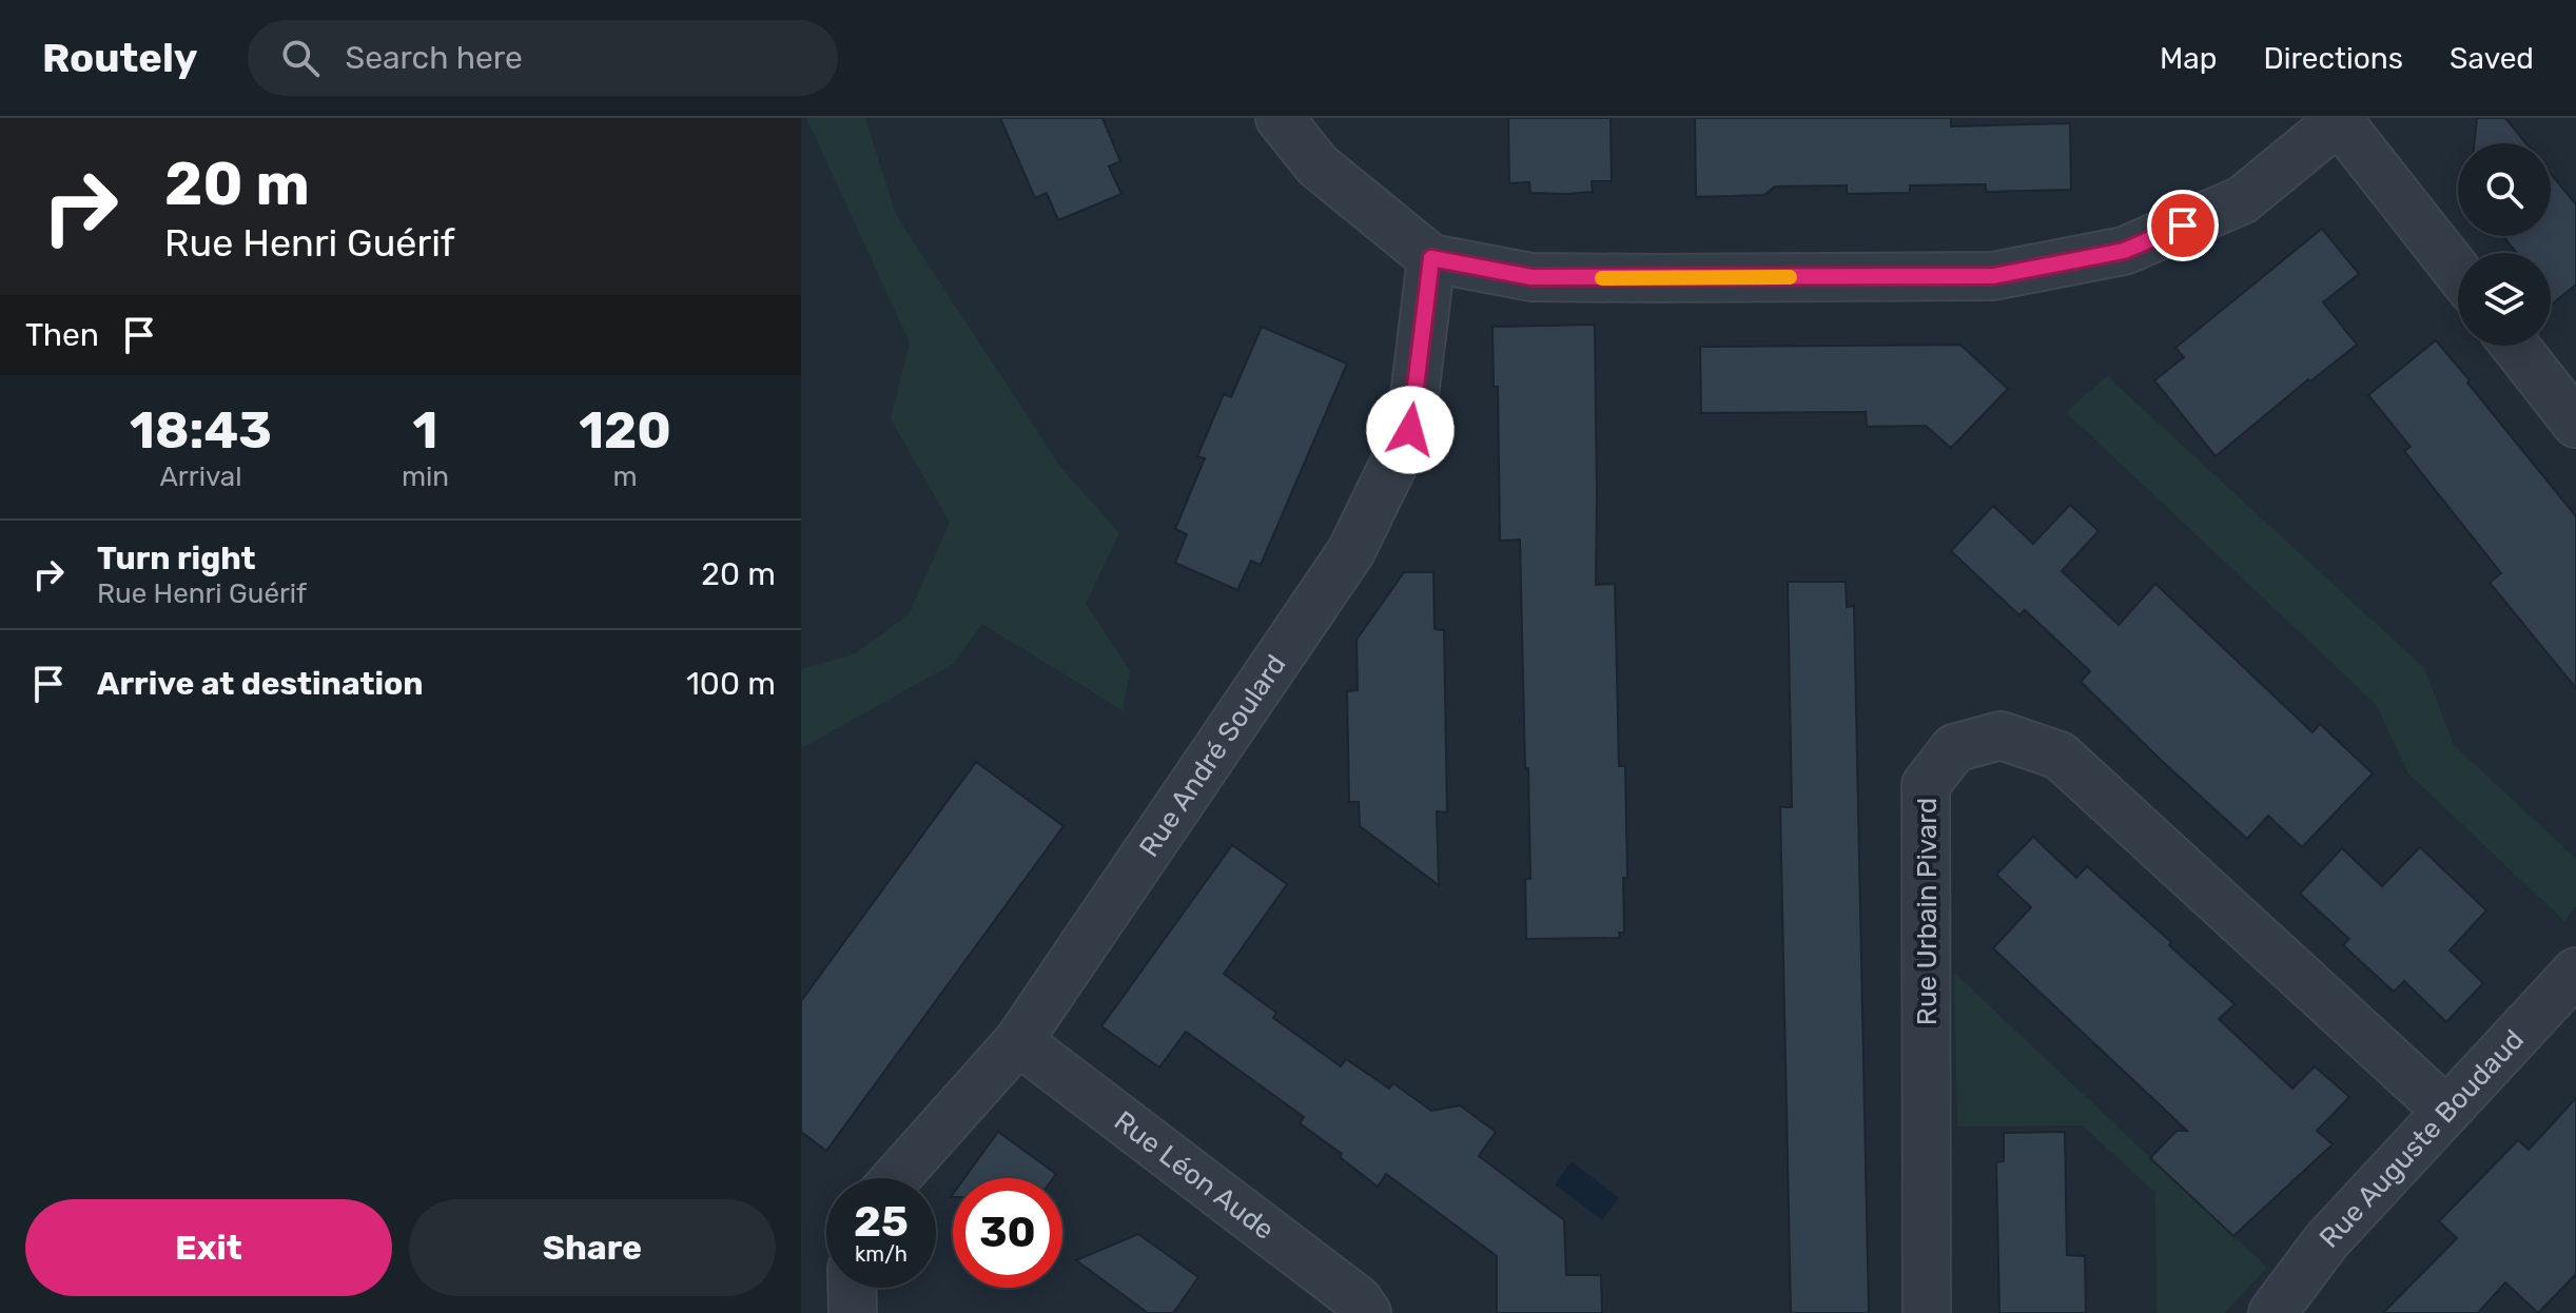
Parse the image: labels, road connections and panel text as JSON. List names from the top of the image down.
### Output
{
  "streets": {
    "street": [
      "Rue André Soulard",
      "Rue Urbain Pivard",
      "Rue Auguste Boudaud",
      "Rue Léon Aude"
    ]
  },
  "crossings": [
    ["Rue André Soulard", "Rue Léon Aude"],
    ["Rue Urbain Pivard", "Rue Auguste Boudaud"]
  ],
  "page": {
    "header": "Routely",
    "search": "Search here",
    "nav": ["Map", "Directions", "Saved"],
    "turn": ["20 m", "Rue Henri Guérif"],
    "then": "Then",
    "eta": [
      "18:43",
      "Arrival",
      "1",
      "min",
      "120",
      "m"
    ],
    "list": [
      {
        "name": "Turn right",
        "note": "Rue Henri Guérif",
        "value": "20 m"
      },
      {
        "name": "Arrive at destination",
        "value": "100 m"
      }
    ],
    "speed": "25 km/h",
    "limit": "30",
    "buttons": ["Exit", "Share"]
  }
}
